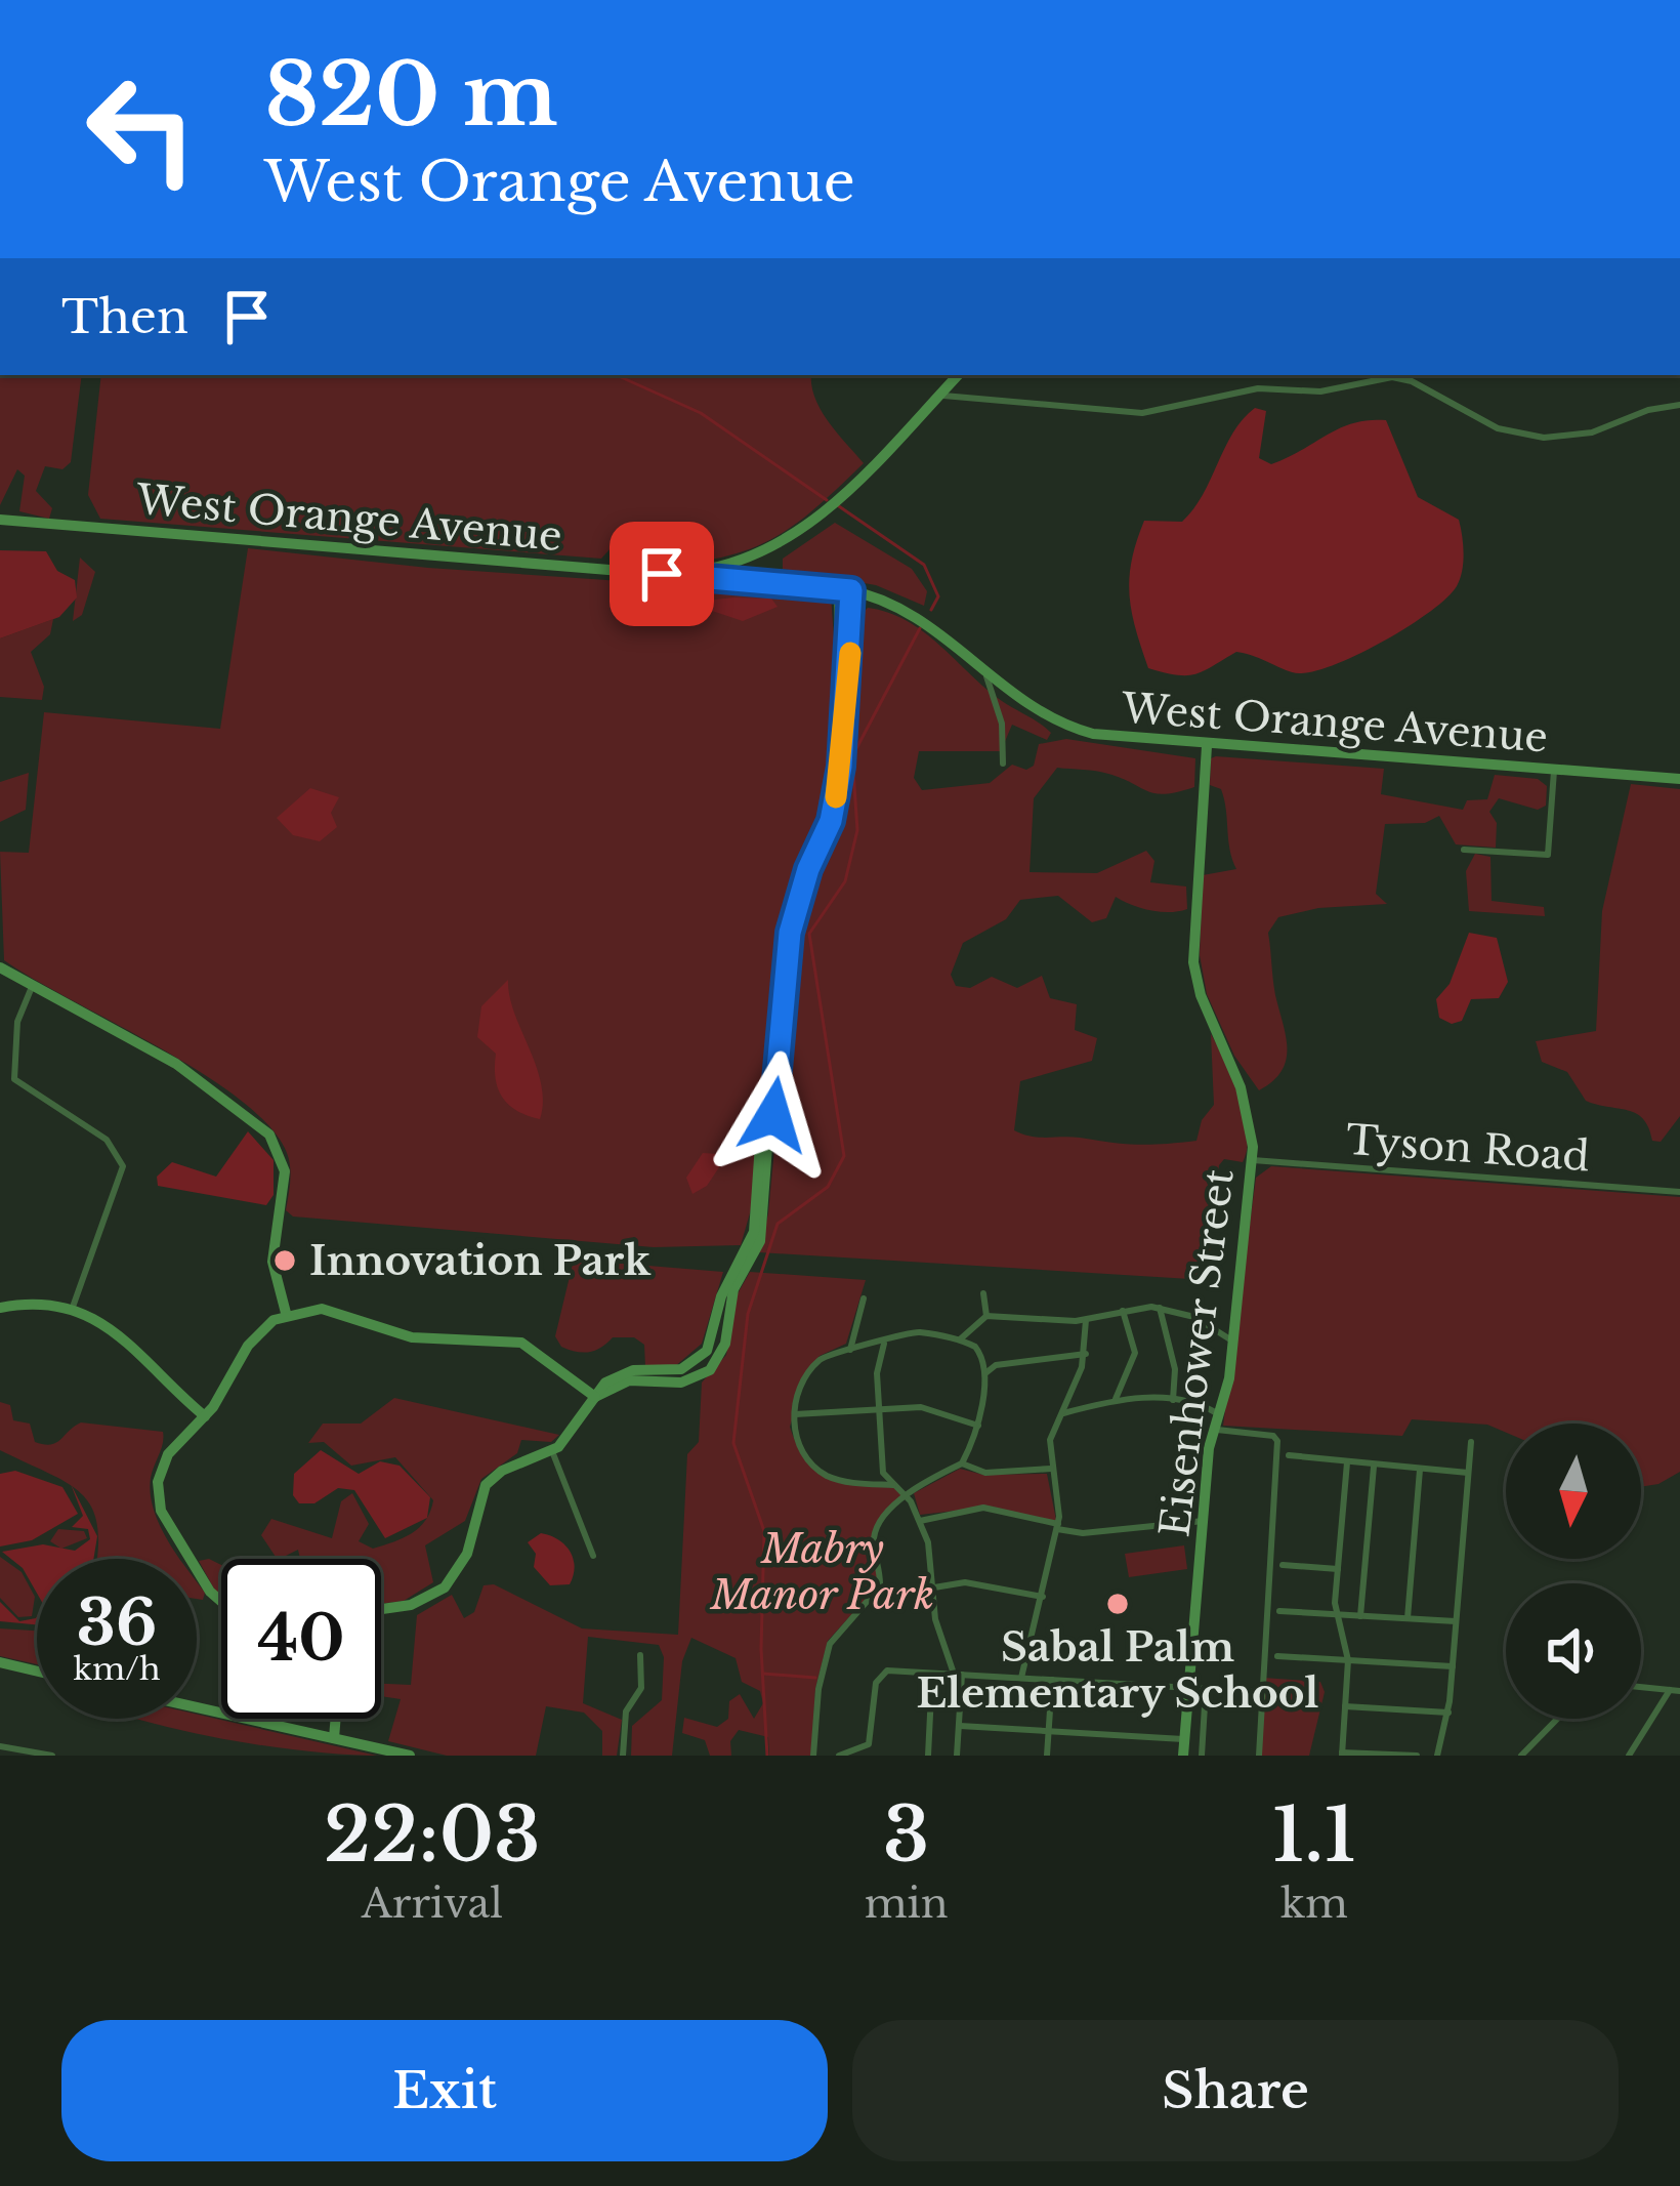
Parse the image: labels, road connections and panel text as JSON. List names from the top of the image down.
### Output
{
  "streets": {
    "street": ["West Orange Avenue", "Tyson Road", "Eisenhower Street"]
  },
  "crossings": [
    ["West Orange Avenue", "Eisenhower Street"],
    ["Tyson Road", "Eisenhower Street"]
  ],
  "parks": ["Mabry Manor Park"],
  "places": ["Innovation Park", "Sabal Palm Elementary School"],
  "north": "bottom",
  "page": {
    "turn": ["820 m", "West Orange Avenue"],
    "then": "Then",
    "speed": "36 km/h",
    "limit": "40",
    "eta": [
      "22:03",
      "Arrival",
      "3",
      "min",
      "1.1",
      "km"
    ],
    "buttons": ["Exit", "Share"]
  }
}
